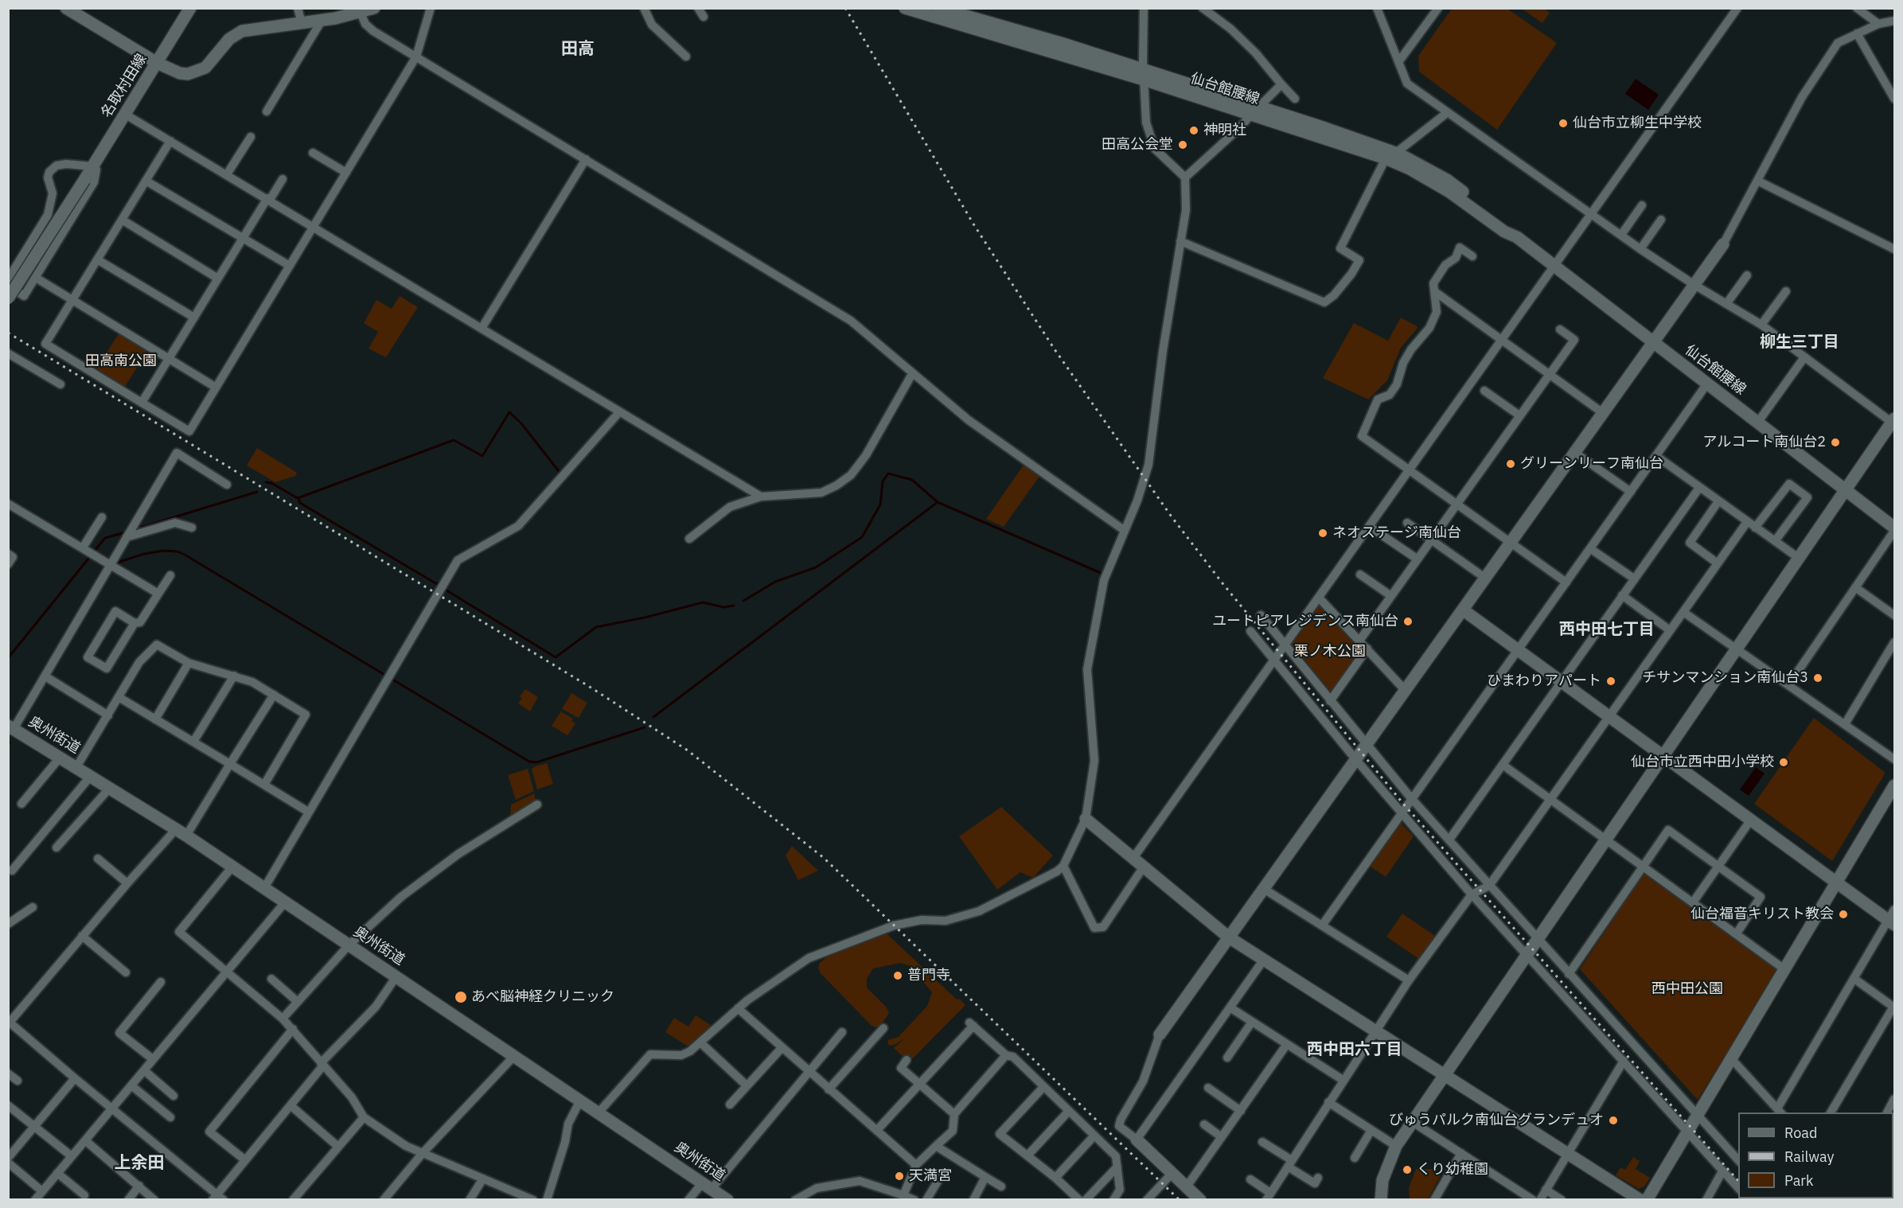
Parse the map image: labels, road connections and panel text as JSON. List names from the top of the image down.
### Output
{
  "streets": {
    "street": ["名取村田線", "仙台館腰線", "奥州街道"]
  },
  "districts": [
    "田高",
    "柳生三丁目",
    "西中田七丁目",
    "西中田六丁目",
    "上余田"
  ],
  "parks": ["田高南公園", "栗ノ木公園", "西中田公園"],
  "places": [
    "仙台市立柳生中学校",
    "神明社",
    "田高公会堂",
    "アルコート南仙台2",
    "グリーンリーフ南仙台",
    "ネオステージ南仙台",
    "ユートピアレジデンス南仙台",
    "チサンマンション南仙台3",
    "ひまわりアパート",
    "仙台市立西中田小学校",
    "仙台福音キリスト教会",
    "普門寺",
    "あべ脳神経クリニック",
    "びゅうパルク南仙台グランデュオ",
    "くり幼稚園",
    "天満宮"
  ],
  "legend": ["Road", "Railway", "Park"]
}
